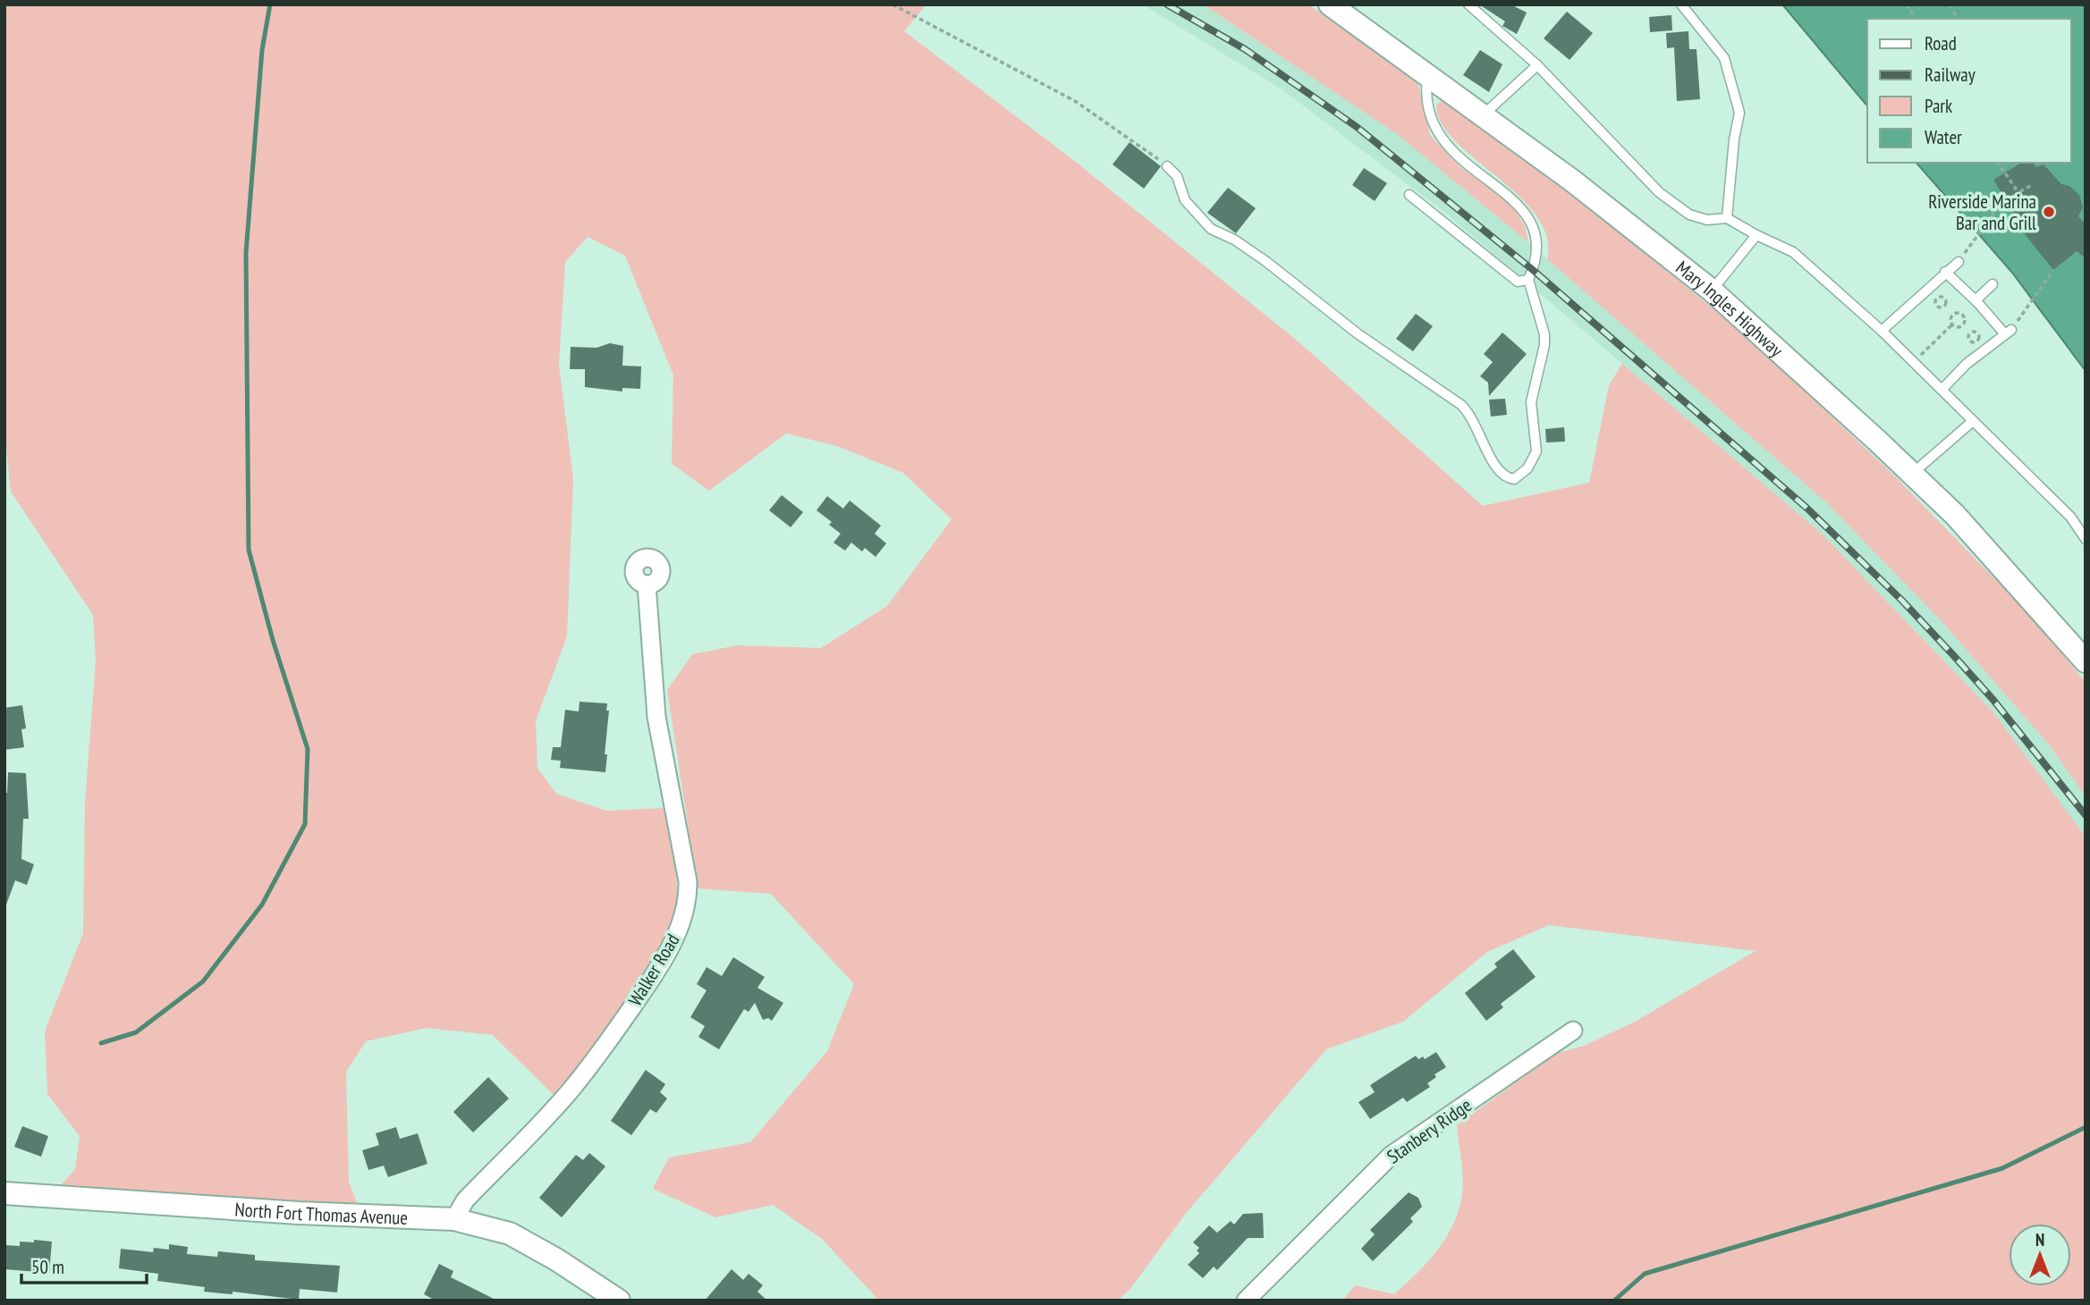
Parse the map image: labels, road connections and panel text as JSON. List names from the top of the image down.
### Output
{
  "streets": {
    "street": [
      "Mary Ingles Highway",
      "Walker Road",
      "Stanbery Ridge",
      "North Fort Thomas Avenue"
    ]
  },
  "crossings": [
    ["Walker Road", "North Fort Thomas Avenue"]
  ],
  "places": ["Riverside Marina Bar and Grill"],
  "legend": [
    "Road",
    "Railway",
    "Park",
    "Water"
  ],
  "scale_bar": "50 m",
  "north": "top"
}
